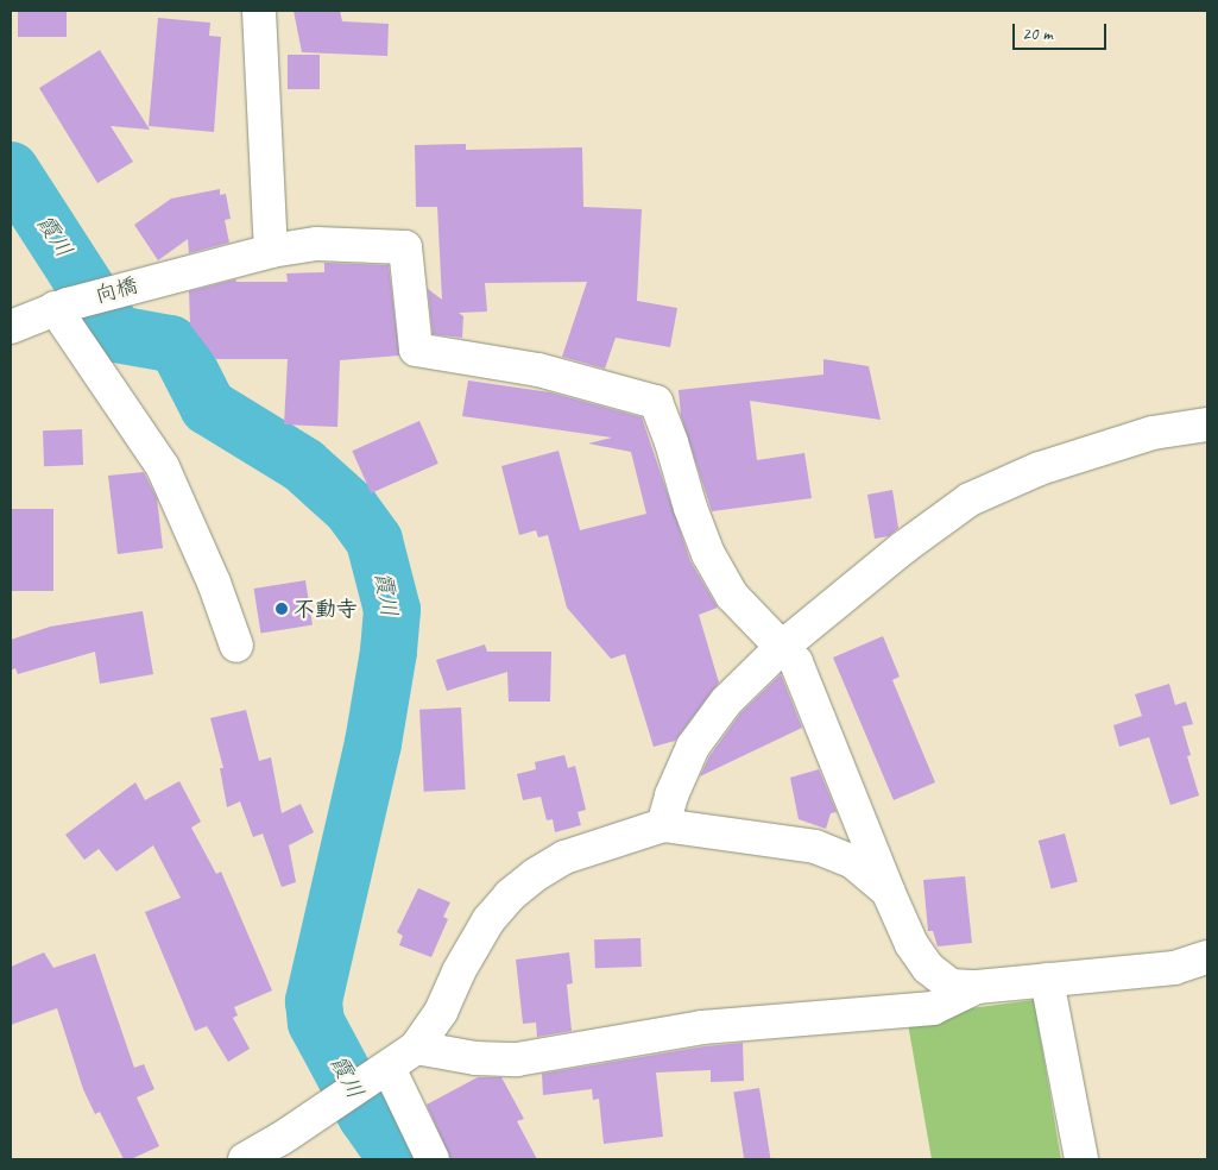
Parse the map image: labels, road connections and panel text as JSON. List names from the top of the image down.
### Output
{
  "streets": {
    "street": ["向橋"]
  },
  "water": ["霞川"],
  "places": ["不動寺"],
  "scale_bar": "20 m"
}
